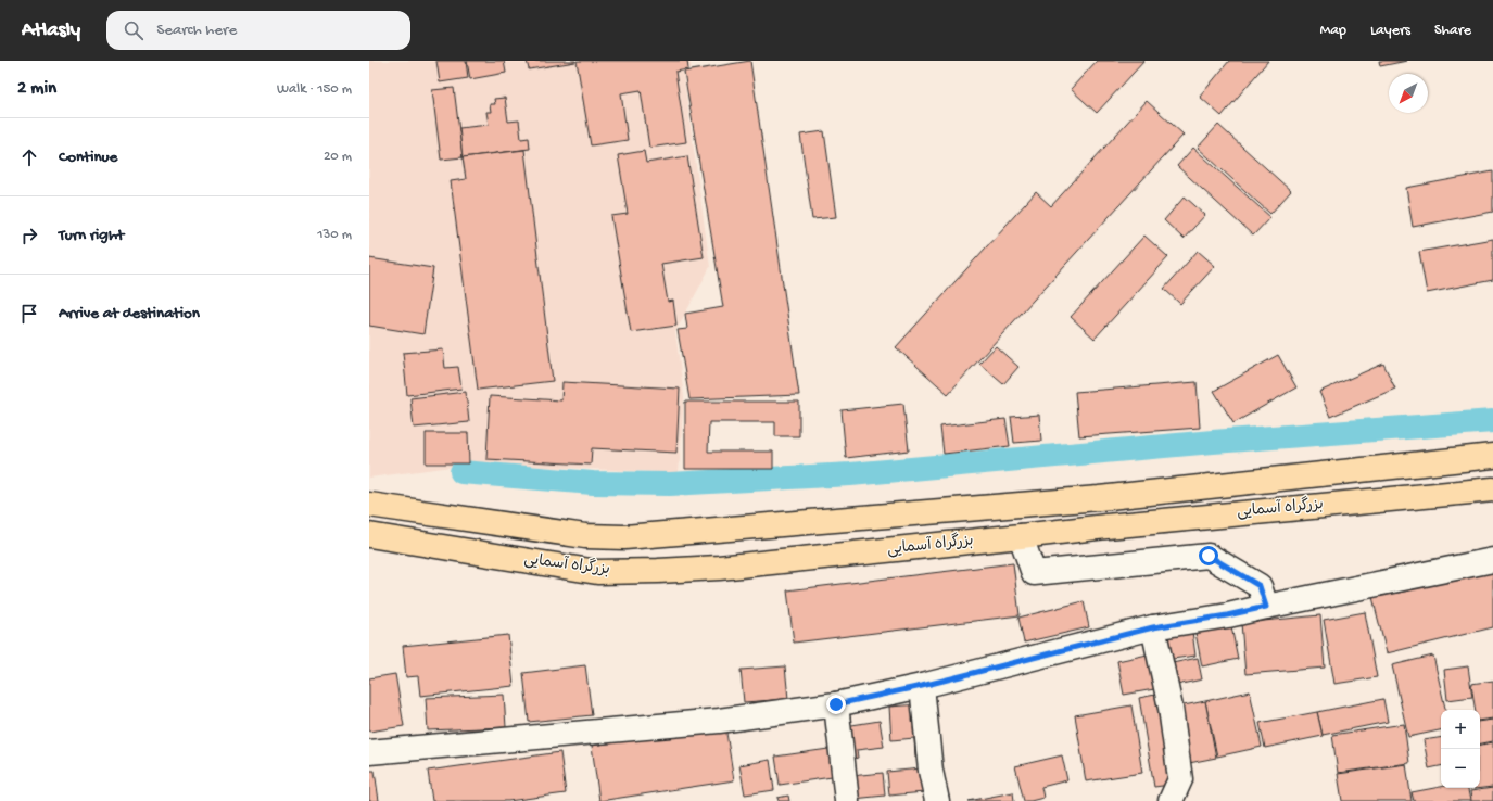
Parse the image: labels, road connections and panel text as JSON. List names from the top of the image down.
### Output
{
  "streets": {
    "highway": ["بزرگراه آسمایی"]
  },
  "north": "bottom left",
  "page": {
    "header": "Atlasly",
    "search": "Search here",
    "nav": ["Map", "Layers", "Share"],
    "heading": ["2 min", "Walk · 150 m"],
    "list": [
      ["Continue", "20 m"],
      ["Turn right", "130 m"],
      "Arrive at destination"
    ],
    "map_buttons": ["+", "−"]
  }
}
